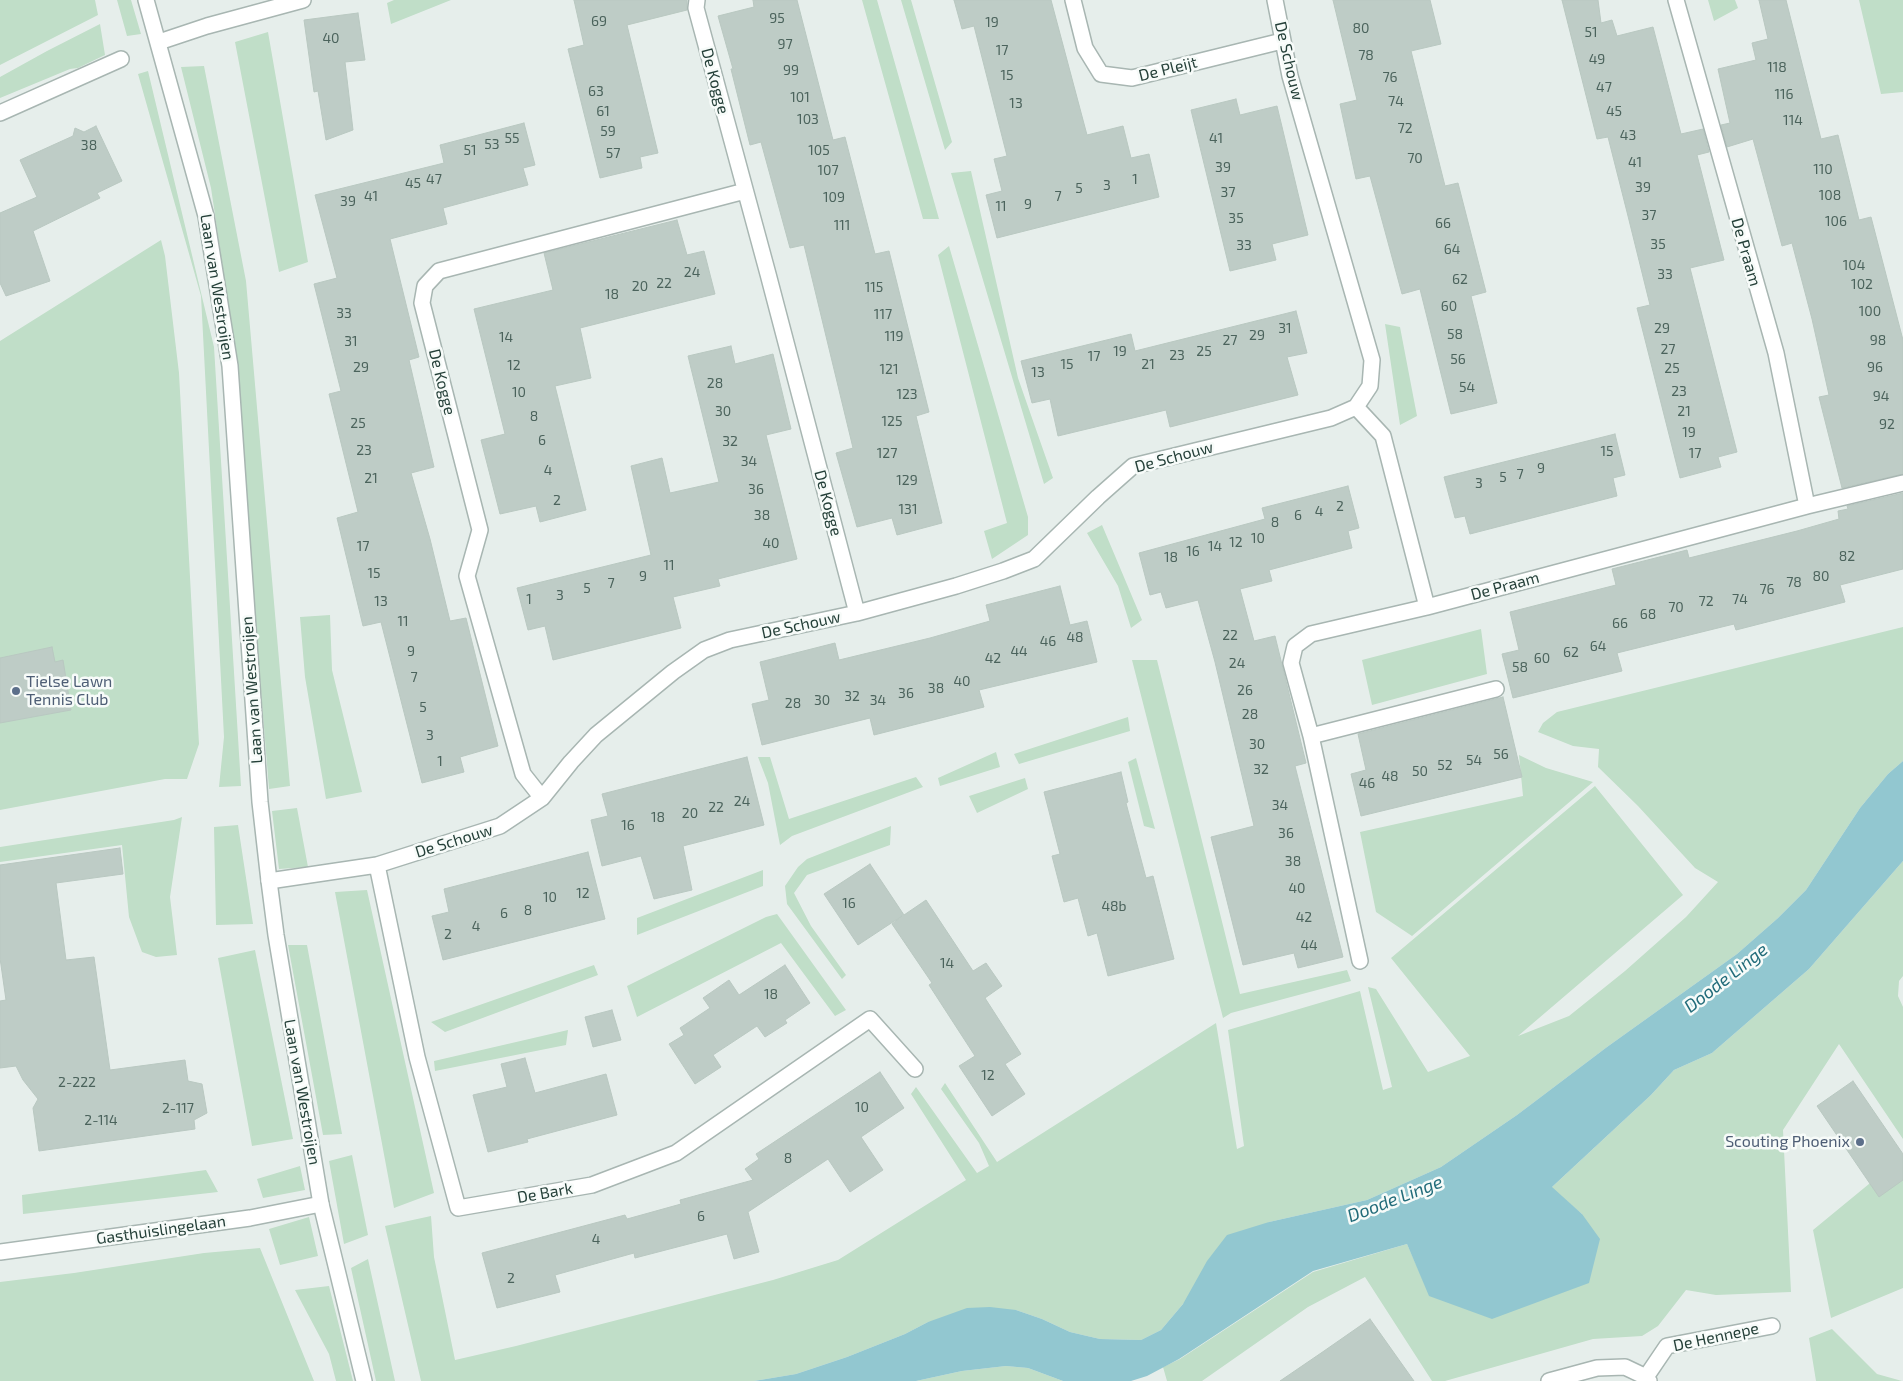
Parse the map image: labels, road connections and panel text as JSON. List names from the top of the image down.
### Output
{
  "streets": {
    "street": [
      "De Schouw",
      "De Pleijt",
      "De Kogge",
      "De Praam",
      "Laan van Westroijen",
      "De Bark",
      "Gasthuislingelaan",
      "De Hennepe"
    ]
  },
  "crossings": [
    ["De Schouw", "De Pleijt"],
    ["De Schouw", "De Kogge"],
    ["De Schouw", "Laan van Westroijen"],
    ["De Schouw", "De Bark"],
    ["Laan van Westroijen", "Gasthuislingelaan"]
  ],
  "water": ["Doode Linge"],
  "places": ["Tielse Lawn Tennis Club", "Scouting Phoenix"],
  "house_numbers": [
    "95",
    "69",
    "19",
    "80",
    "51",
    "40",
    "97",
    "17",
    "78",
    "49",
    "118",
    "99",
    "15",
    "76",
    "47",
    "63",
    "116",
    "101",
    "74",
    "13",
    "61",
    "45",
    "103",
    "114",
    "72",
    "59",
    "43",
    "55",
    "41",
    "53",
    "38",
    "51",
    "105",
    "57",
    "70",
    "41",
    "39",
    "110",
    "107",
    "47",
    "1",
    "45",
    "3",
    "39",
    "5",
    "37",
    "108",
    "41",
    "7",
    "109",
    "39",
    "9",
    "11",
    "37",
    "35",
    "106",
    "66",
    "111",
    "35",
    "33",
    "64",
    "104",
    "24",
    "33",
    "62",
    "22",
    "102",
    "20",
    "115",
    "18",
    "60",
    "100",
    "33",
    "117",
    "31",
    "29",
    "58",
    "29",
    "119",
    "14",
    "27",
    "98",
    "31",
    "27",
    "19",
    "25",
    "23",
    "17",
    "56",
    "15",
    "21",
    "12",
    "29",
    "96",
    "25",
    "121",
    "13",
    "28",
    "54",
    "23",
    "10",
    "123",
    "94",
    "30",
    "21",
    "8",
    "125",
    "25",
    "92",
    "19",
    "6",
    "32",
    "23",
    "15",
    "127",
    "17",
    "34",
    "9",
    "4",
    "7",
    "5",
    "21",
    "129",
    "3",
    "36",
    "2",
    "2",
    "131",
    "4",
    "38",
    "6",
    "8",
    "10",
    "12",
    "40",
    "17",
    "14",
    "16",
    "82",
    "18",
    "11",
    "15",
    "9",
    "80",
    "78",
    "7",
    "5",
    "76",
    "3",
    "1",
    "74",
    "13",
    "72",
    "70",
    "68",
    "11",
    "66",
    "22",
    "48",
    "46",
    "64",
    "9",
    "44",
    "62",
    "42",
    "60",
    "24",
    "58",
    "7",
    "40",
    "38",
    "26",
    "36",
    "32",
    "30",
    "34",
    "28",
    "5",
    "28",
    "3",
    "30",
    "56",
    "54",
    "1",
    "52",
    "32",
    "50",
    "48",
    "46",
    "24",
    "34",
    "22",
    "20",
    "18",
    "16",
    "36",
    "38",
    "40",
    "12",
    "10",
    "16",
    "48b",
    "8",
    "6",
    "42",
    "4",
    "2",
    "44",
    "14",
    "18",
    "12",
    "2-222",
    "10",
    "2-117",
    "2-114",
    "8",
    "6",
    "4",
    "2"
  ]
}
